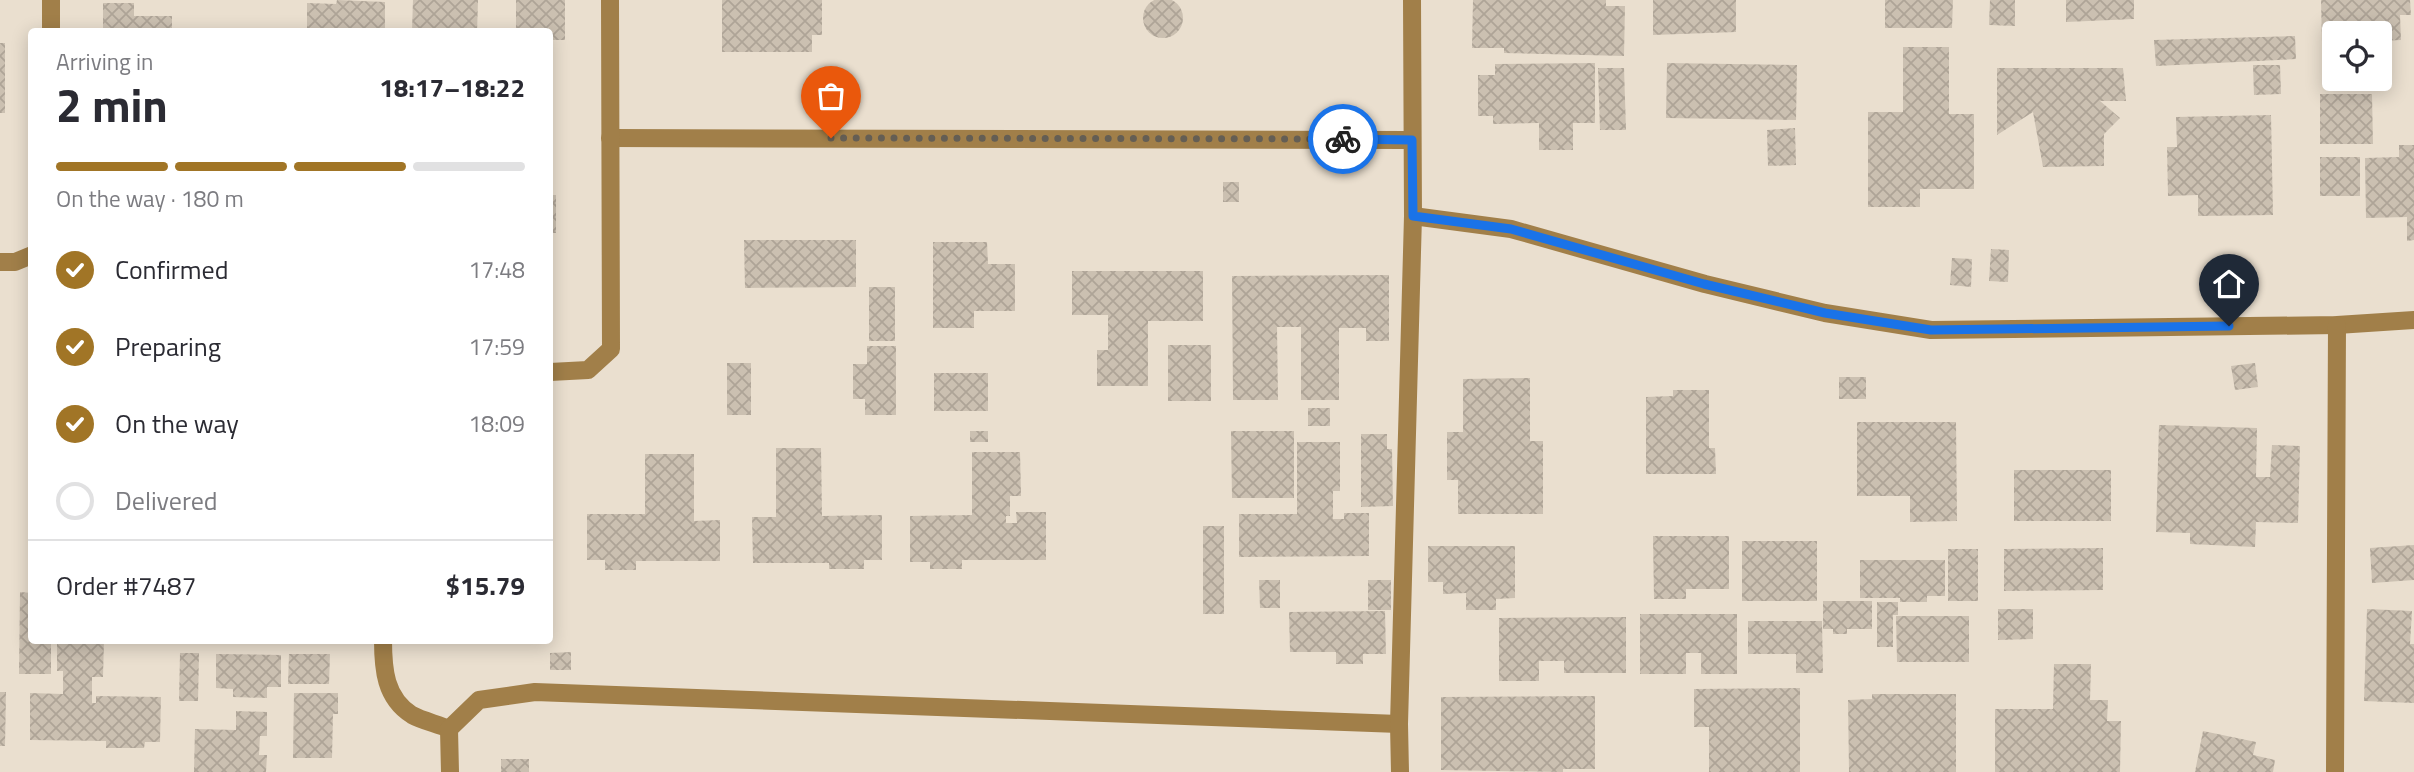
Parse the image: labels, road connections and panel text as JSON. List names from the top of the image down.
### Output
{
  "page": {
    "heading": ["2 min", "Arriving in", "18:17–18:22"],
    "panel": ["Order #7487", "$15.79"],
    "bar": "On the way · 180 m",
    "list": [
      ["Confirmed", "17:48"],
      ["Preparing", "17:59"],
      ["On the way", "18:09"],
      "Delivered"
    ]
  }
}
